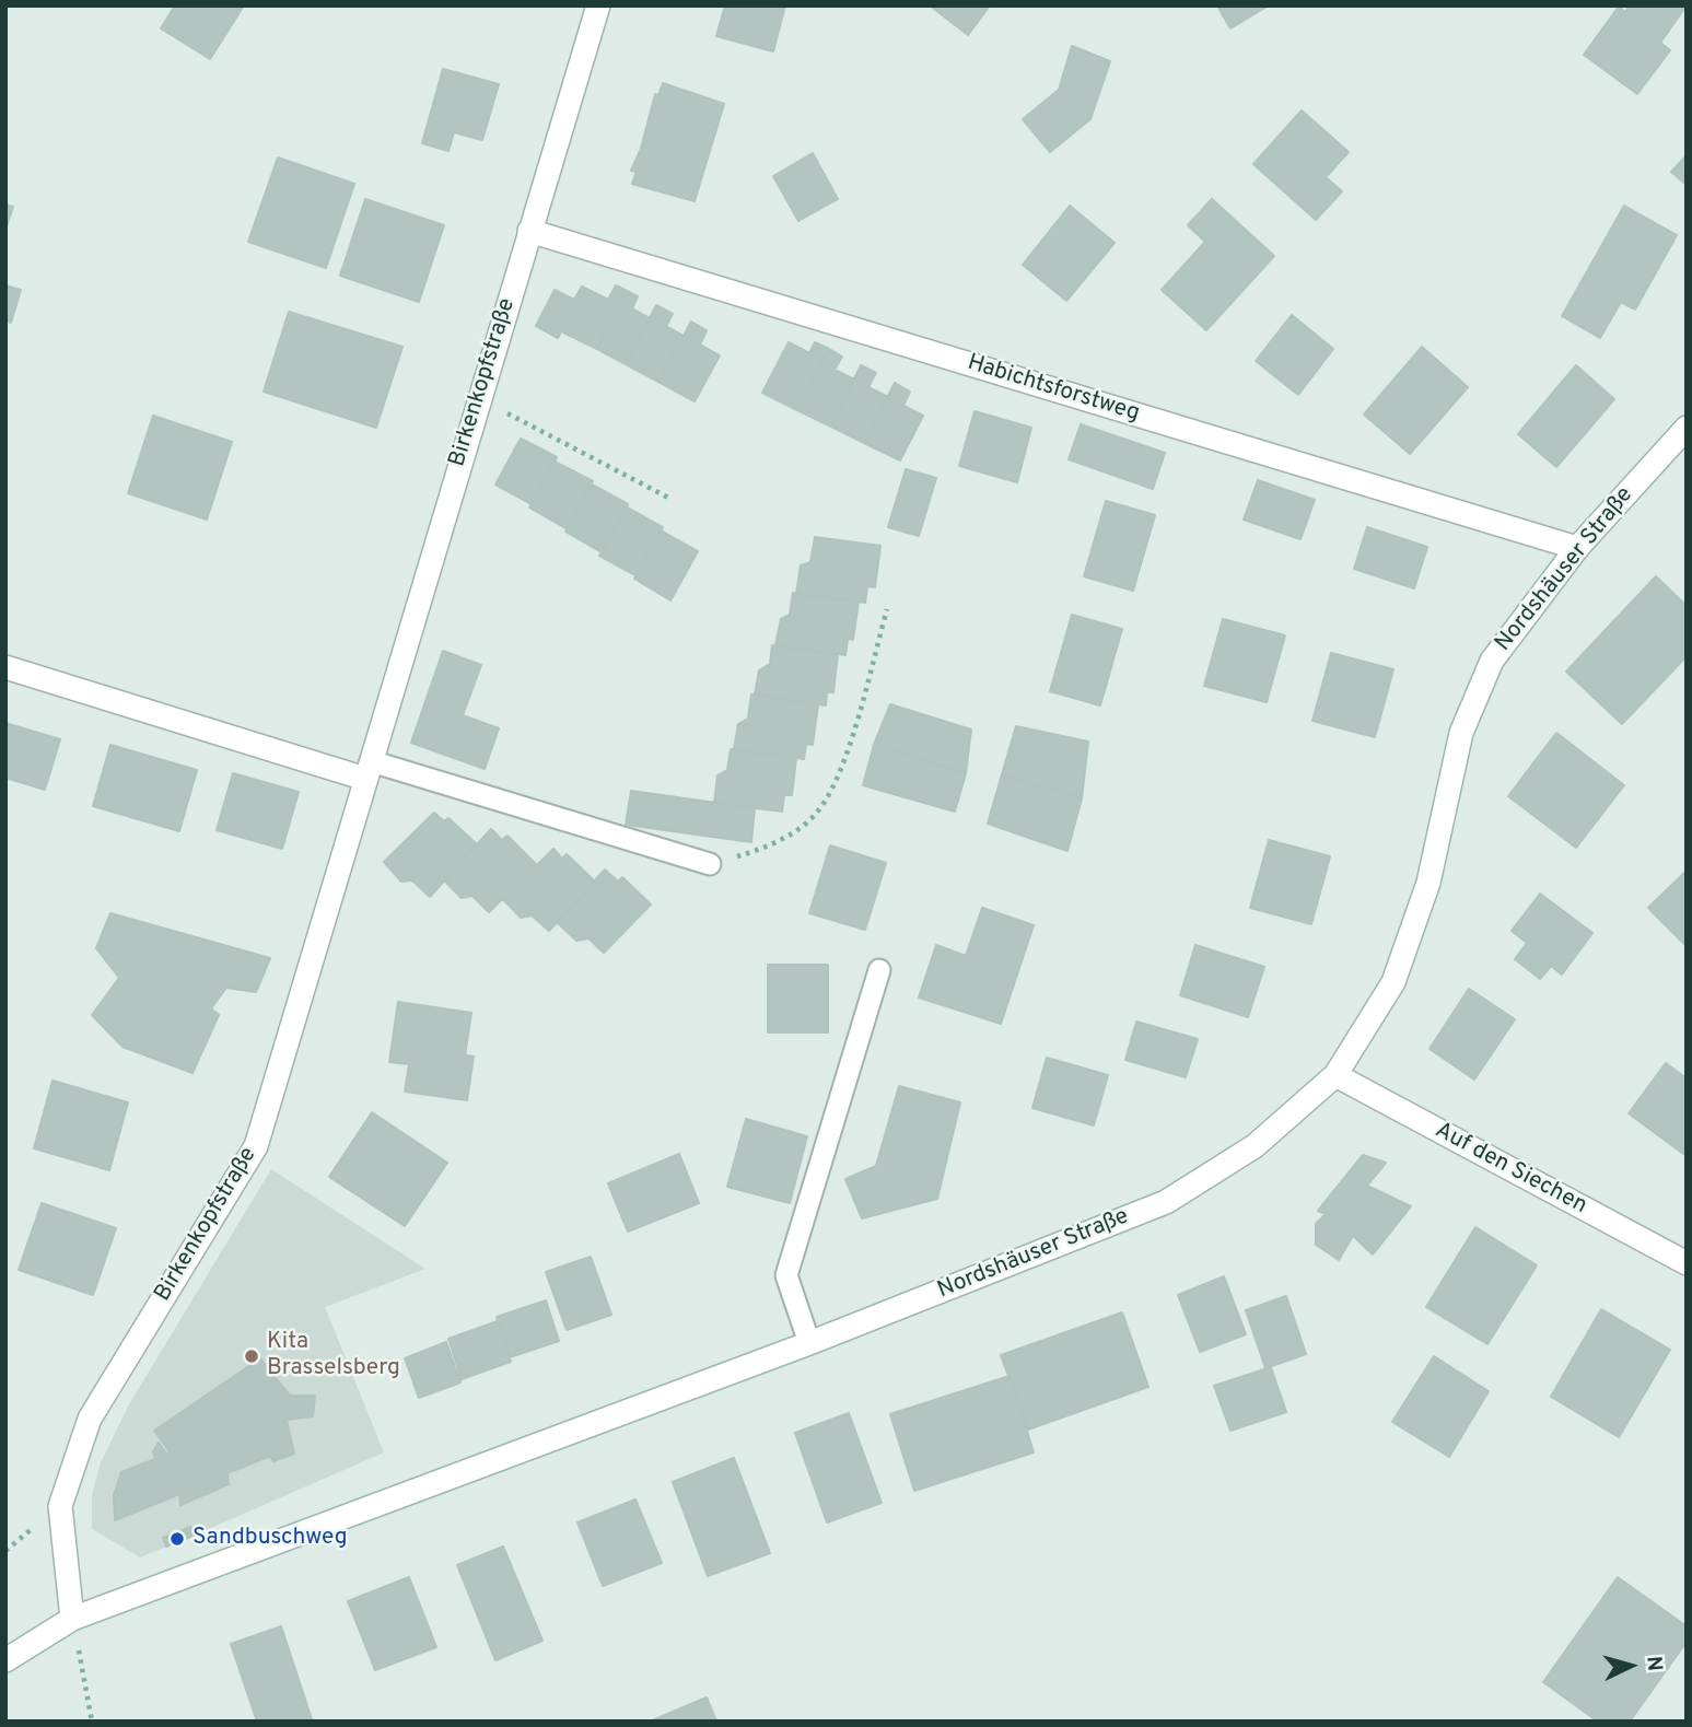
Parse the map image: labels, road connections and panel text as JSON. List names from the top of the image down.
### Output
{
  "streets": {
    "street": [
      "Birkenkopfstraße",
      "Habichtsforstweg",
      "Nordshäuser Straße",
      "Auf den Siechen"
    ]
  },
  "crossings": [
    ["Birkenkopfstraße", "Habichtsforstweg"],
    ["Birkenkopfstraße", "Nordshäuser Straße"],
    ["Habichtsforstweg", "Nordshäuser Straße"],
    ["Nordshäuser Straße", "Auf den Siechen"]
  ],
  "places": ["Kita Brasselsberg", "Sandbuschweg"],
  "north": "right"
}
